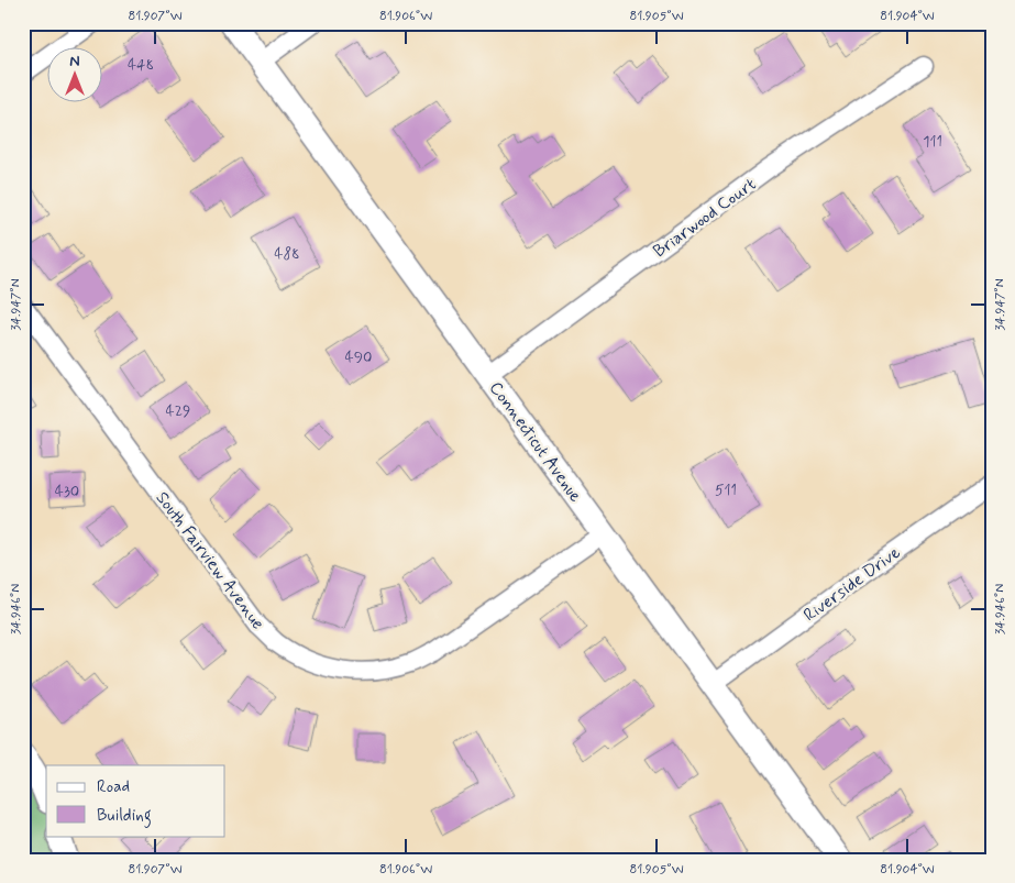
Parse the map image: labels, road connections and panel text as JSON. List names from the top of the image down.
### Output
{
  "streets": {
    "street": [
      "Briarwood Court",
      "Connecticut Avenue",
      "South Fairview Avenue",
      "Riverside Drive"
    ]
  },
  "crossings": [
    ["Briarwood Court", "Connecticut Avenue"],
    ["Connecticut Avenue", "South Fairview Avenue"],
    ["Connecticut Avenue", "Riverside Drive"]
  ],
  "house_numbers": [
    "448",
    "111",
    "488",
    "490",
    "429",
    "511",
    "430"
  ],
  "legend": ["Road", "Building"],
  "north": "top",
  "coordinates": [
    "81.907°W",
    "81.906°W",
    "81.905°W",
    "81.904°W",
    "34.947°N",
    "34.946°N"
  ]
}
